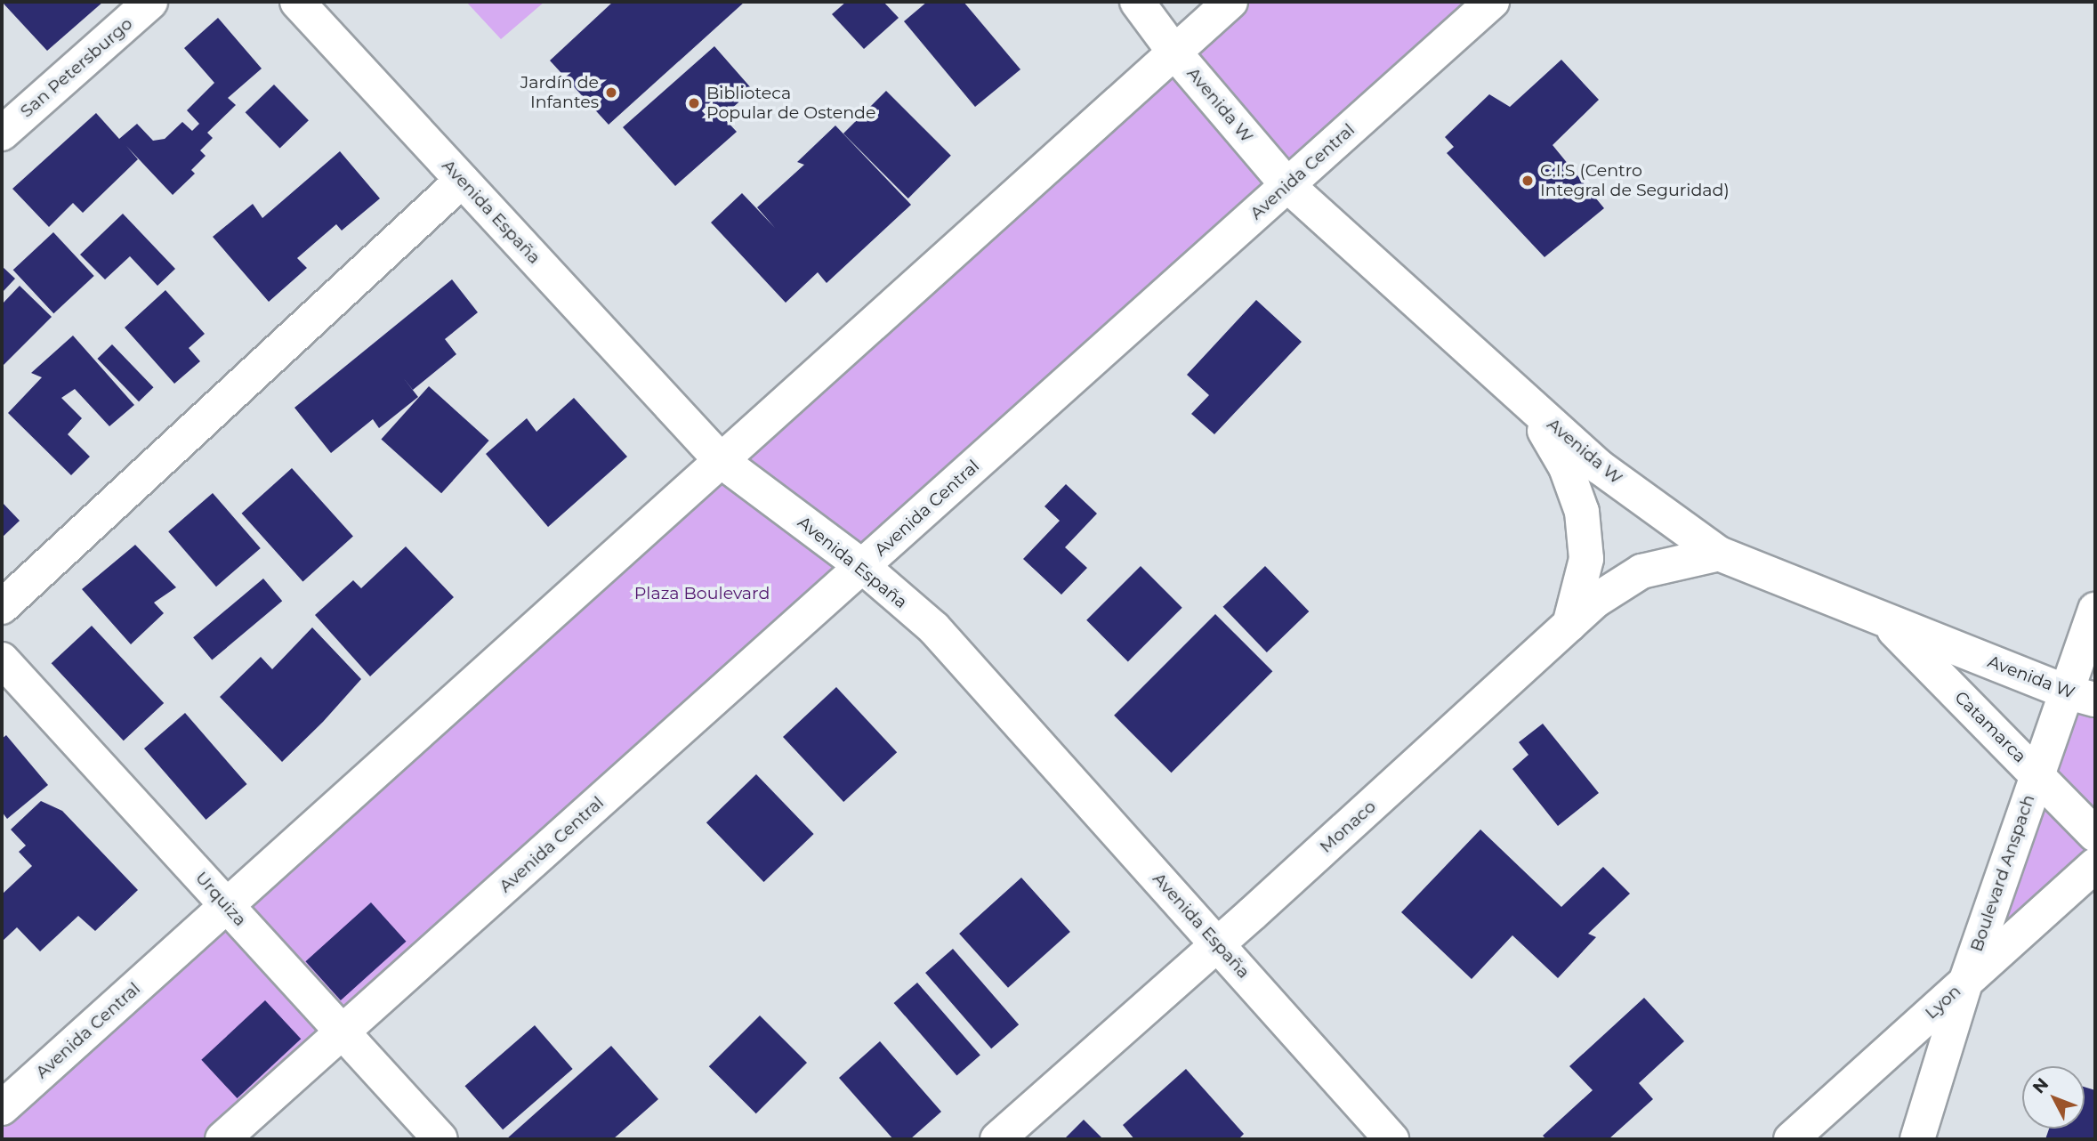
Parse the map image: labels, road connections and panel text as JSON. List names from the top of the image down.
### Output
{
  "streets": {
    "street": [
      "San Petersburgo",
      "Avenida W",
      "Avenida Central",
      "Avenida España",
      "Catamarca",
      "Monaco",
      "Boulevard Anspach",
      "Urquiza",
      "Lyon"
    ]
  },
  "crossings": [
    ["Avenida W", "Avenida Central"],
    ["Avenida W", "Catamarca"],
    ["Avenida W", "Monaco"],
    ["Avenida W", "Boulevard Anspach"],
    ["Avenida Central", "Avenida España"],
    ["Avenida Central", "Urquiza"],
    ["Avenida España", "Monaco"],
    ["Catamarca", "Boulevard Anspach"],
    ["Boulevard Anspach", "Lyon"]
  ],
  "parks": ["Plaza Boulevard"],
  "places": ["Jardín de Infantes", "Biblioteca Popular de Ostende", "C.I.S (Centro Integral de Seguridad)"],
  "north": "top left"
}
